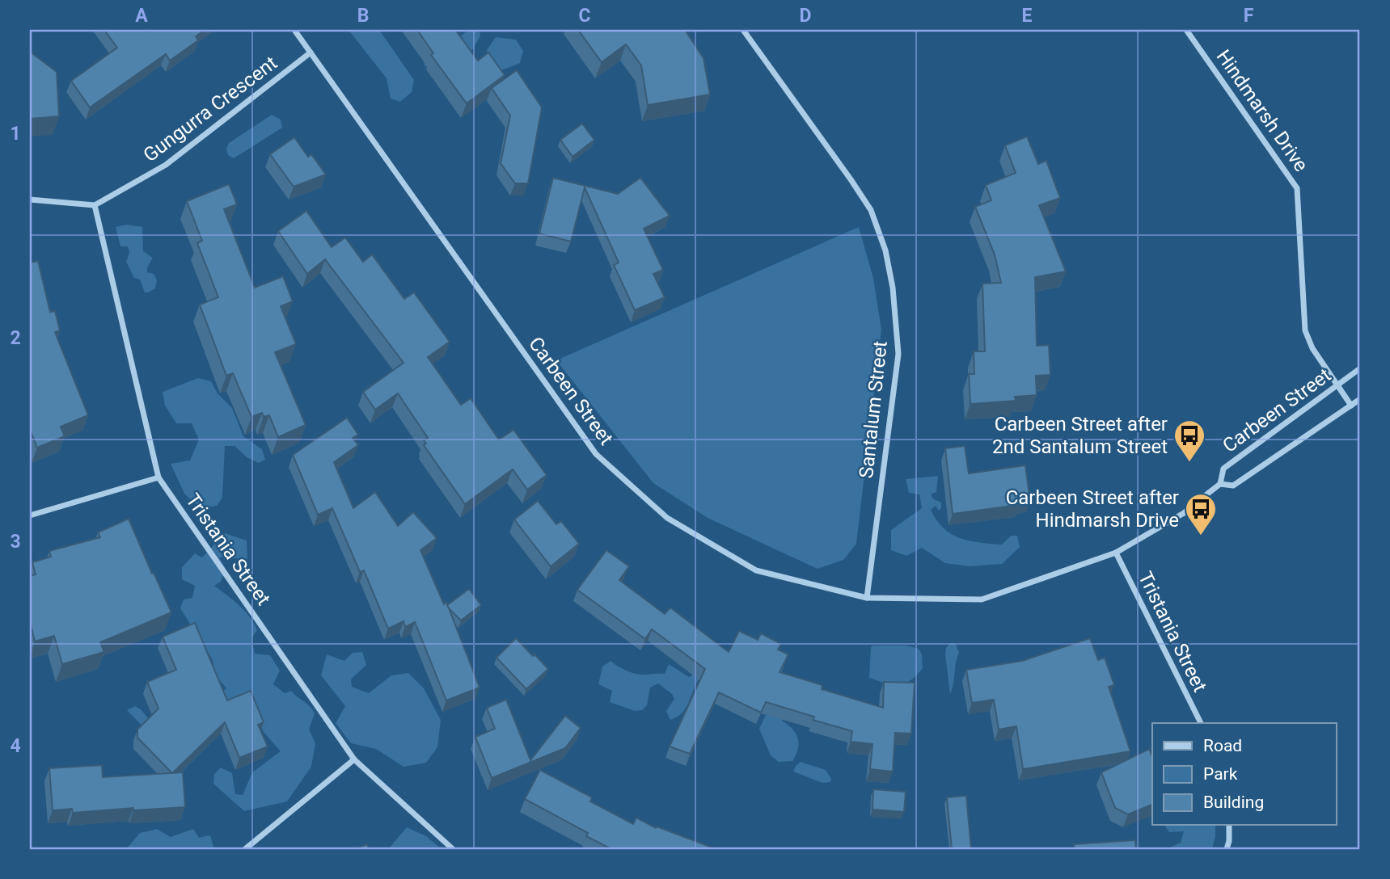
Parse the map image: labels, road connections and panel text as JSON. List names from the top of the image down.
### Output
{
  "streets": {
    "street": [
      "Gungurra Crescent",
      "Hindmarsh Drive",
      "Carbeen Street",
      "Santalum Street",
      "Tristania Street"
    ]
  },
  "crossings": [
    ["Gungurra Crescent", "Carbeen Street"],
    ["Gungurra Crescent", "Tristania Street"],
    ["Hindmarsh Drive", "Carbeen Street"],
    ["Carbeen Street", "Santalum Street"],
    ["Carbeen Street", "Tristania Street"]
  ],
  "places": {
    "bus stop": ["Carbeen Street after 2nd Santalum Street", "Carbeen Street after Hindmarsh Drive"]
  },
  "legend": ["Road", "Park", "Building"],
  "grid": {
    "columns": [
      "A",
      "B",
      "C",
      "D",
      "E",
      "F"
    ],
    "rows": [
      "1",
      "2",
      "3",
      "4"
    ]
  }
}
